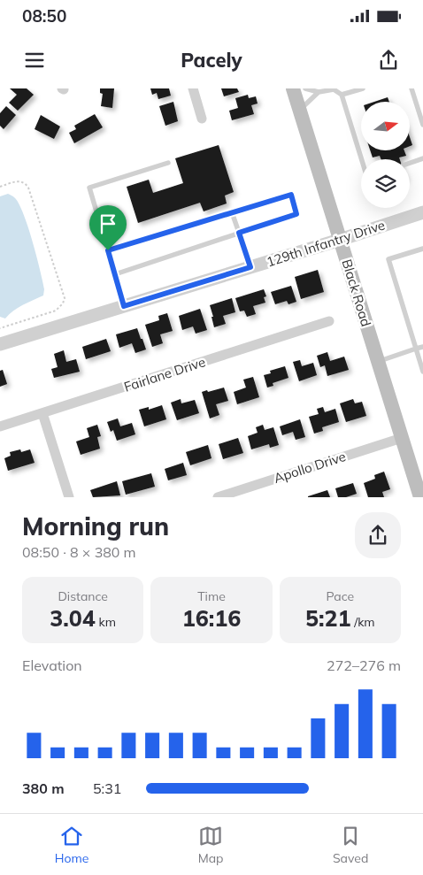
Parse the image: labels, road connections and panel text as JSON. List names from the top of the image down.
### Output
{
  "streets": {
    "main road": ["Black Road"],
    "street": ["129th Infantry Drive", "Fairlane Drive", "Apollo Drive"]
  },
  "crossings": [
    ["129th Infantry Drive", "Black Road"],
    ["Black Road", "Apollo Drive"]
  ],
  "north": "right",
  "page": {
    "status": "08:50",
    "header": "Pacely",
    "heading": ["Morning run", "08:50 · 8 × 380 m"],
    "stats": [
      ["Distance", "3.04 km"],
      ["Time", "16:16"],
      ["Pace", "5:21 /km"]
    ],
    "chart": ["Elevation", "272–276 m"],
    "list": [
      {
        "name": "380 m",
        "note": "5:31"
      }
    ],
    "tabs": ["Home", "Map", "Saved"]
  }
}
